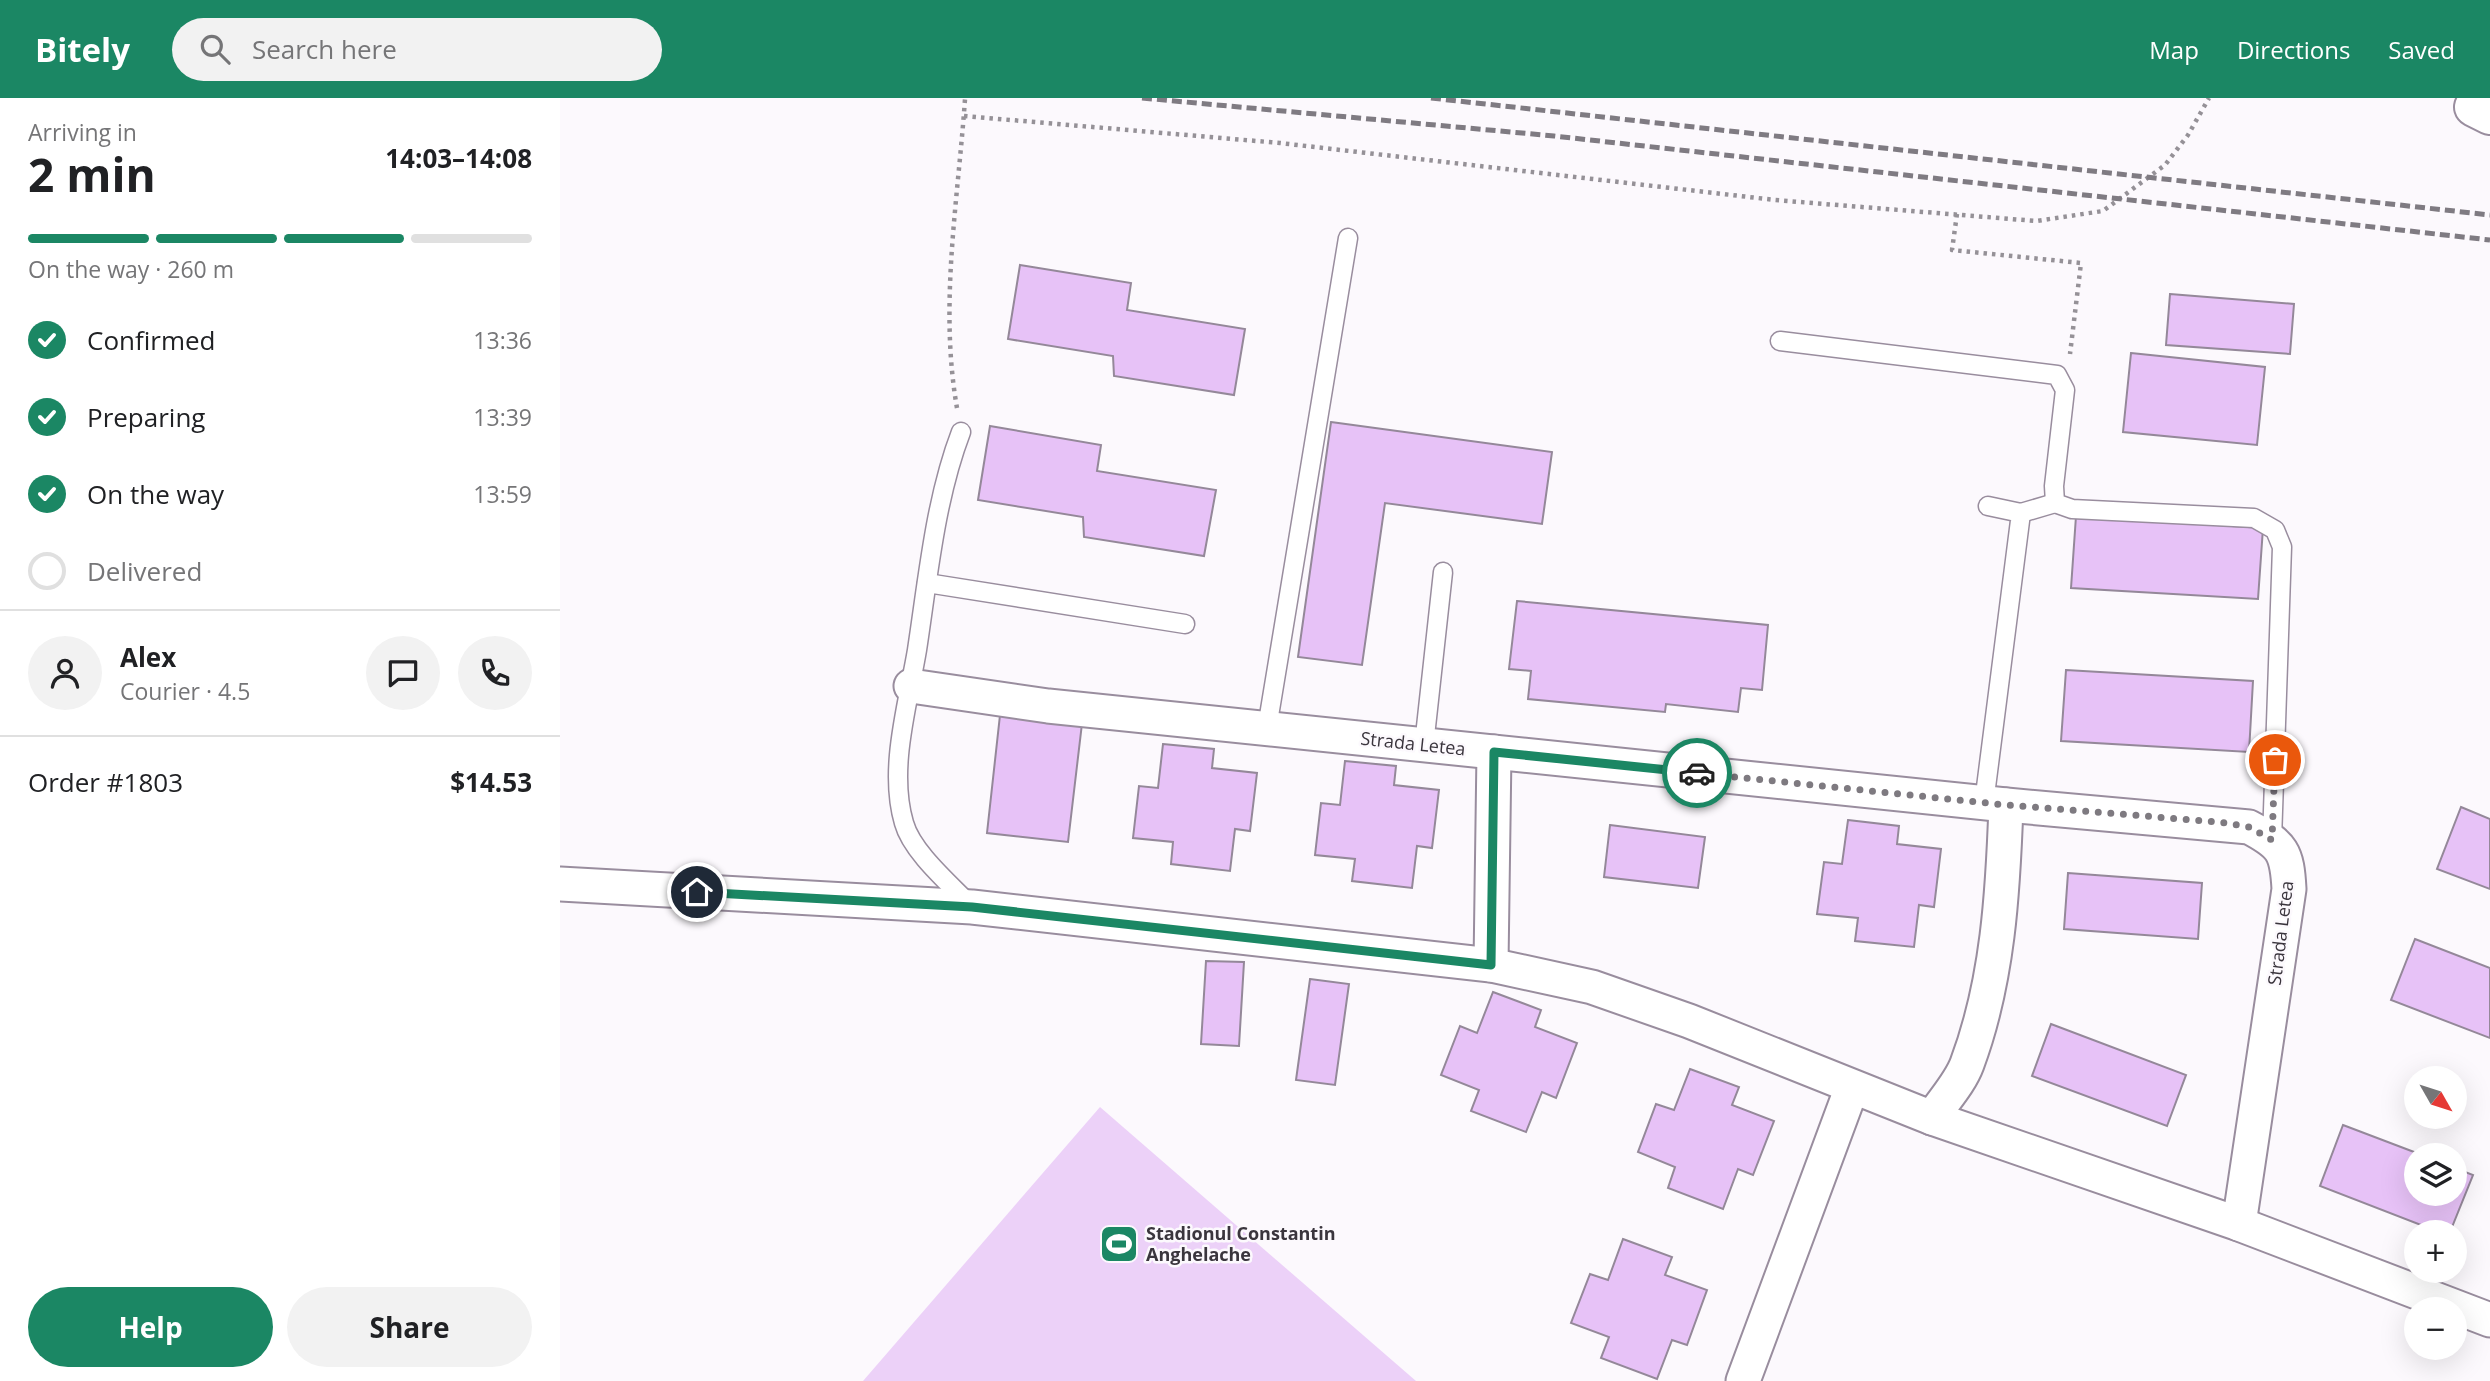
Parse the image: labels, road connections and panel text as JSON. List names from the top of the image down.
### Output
{
  "streets": {
    "street": ["Strada Letea"]
  },
  "places": {
    "sports": ["Stadionul Constantin Anghelache"]
  },
  "north": "bottom right",
  "page": {
    "header": "Bitely",
    "search": "Search here",
    "nav": ["Map", "Directions", "Saved"],
    "heading": ["2 min", "Arriving in", "14:03–14:08"],
    "panel": [
      "Alex",
      "Courier · 4.5",
      "Order #1803",
      "$14.53"
    ],
    "bar": "On the way · 260 m",
    "list": [
      ["Confirmed", "13:36"],
      ["Preparing", "13:39"],
      ["On the way", "13:59"],
      "Delivered"
    ],
    "map_buttons": ["+", "−"],
    "buttons": ["Help", "Share"]
  }
}
